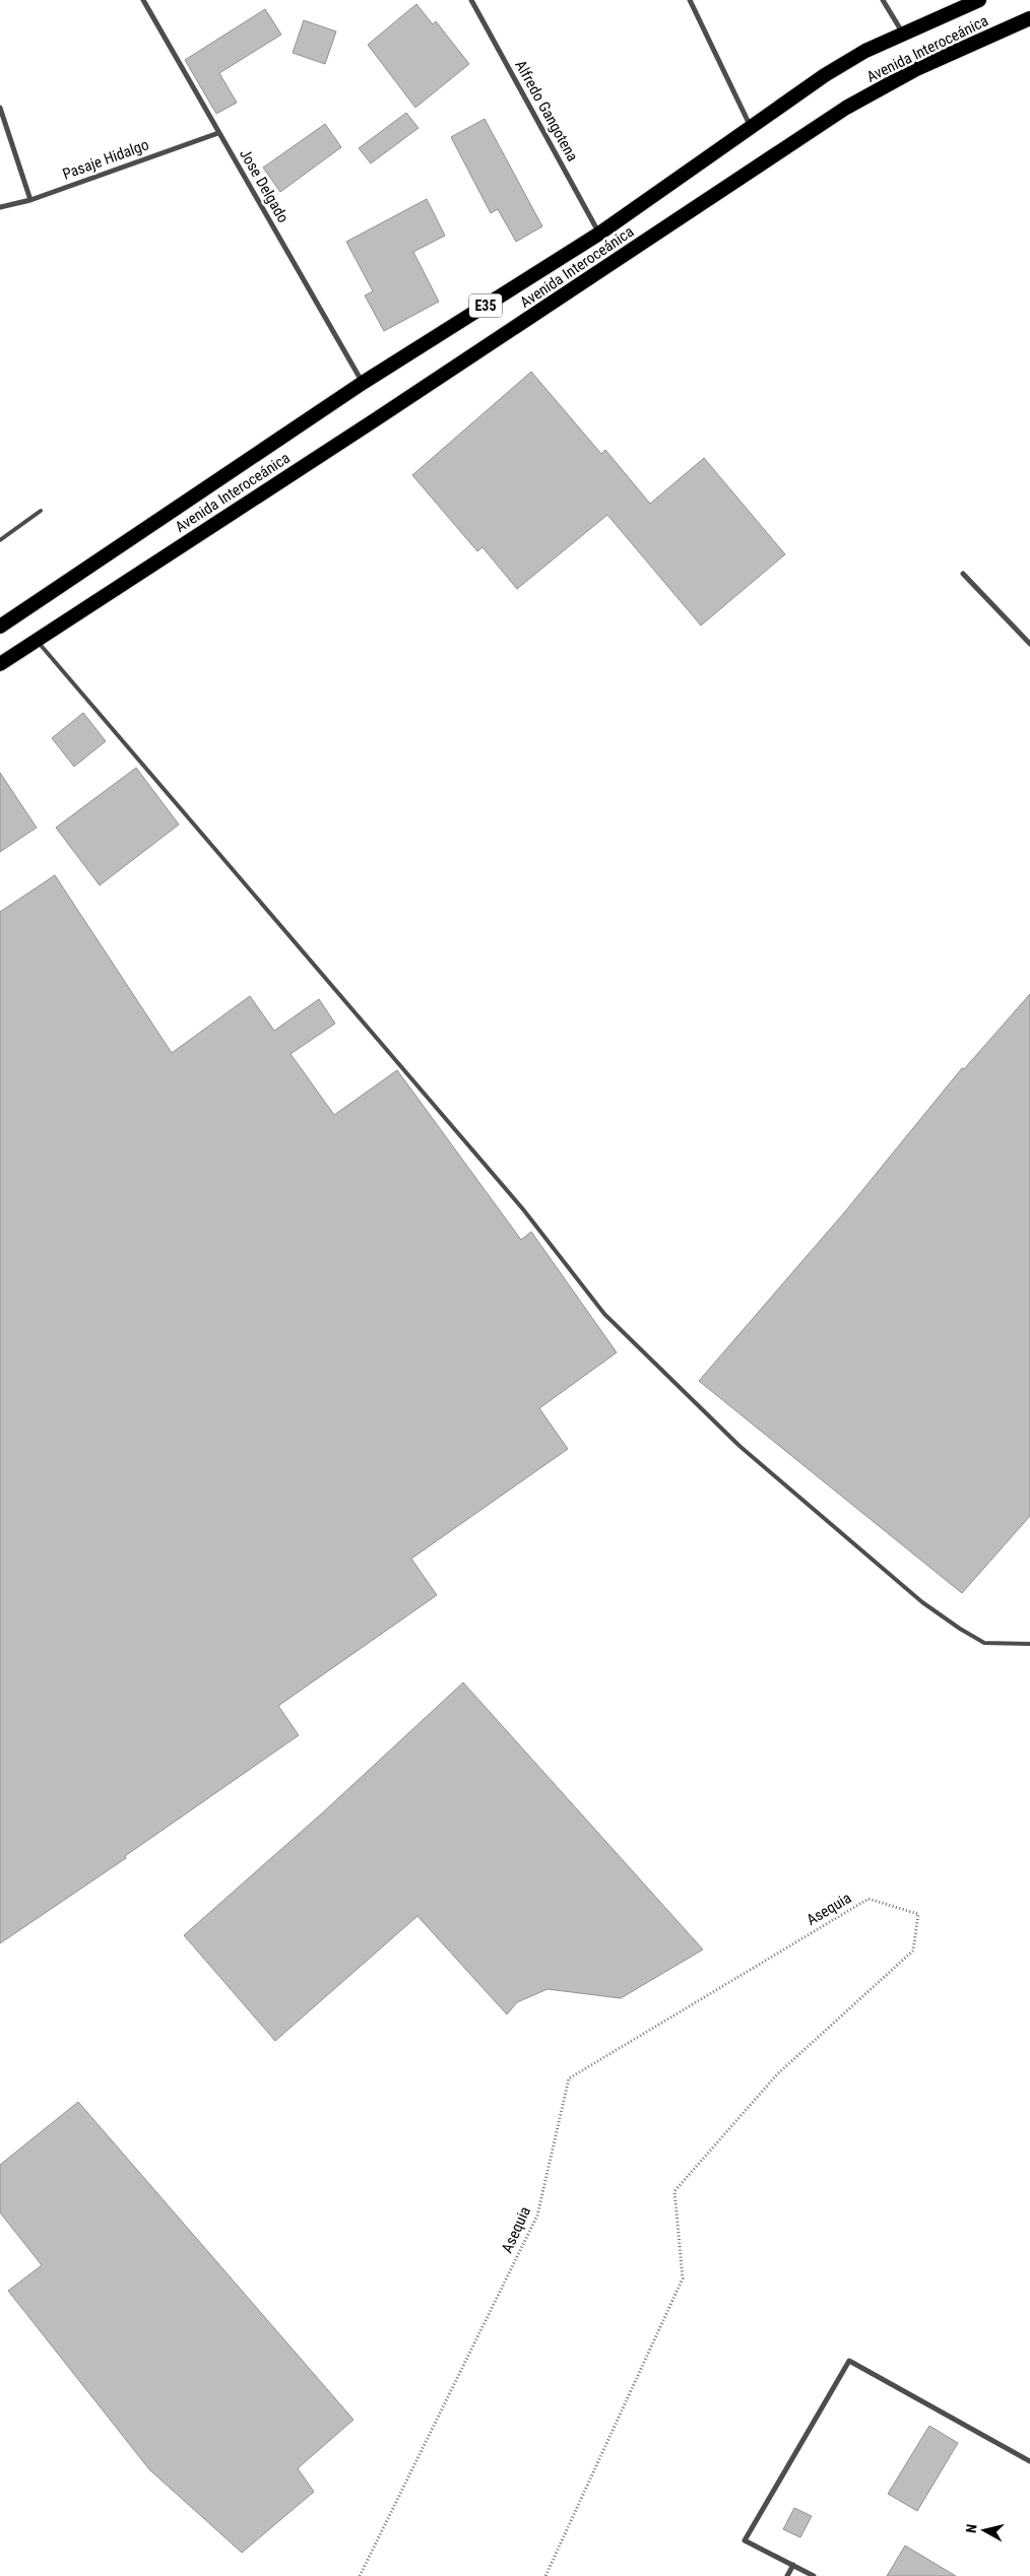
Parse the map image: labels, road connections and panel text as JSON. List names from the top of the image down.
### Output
{
  "streets": {
    "highway": ["Avenida Interoceánica", "E35"],
    "street": ["Alfredo Gangotena", "Pasaje Hidalgo", "Jose Delgado"],
    "path": ["Asequia"]
  },
  "crossings": [
    ["Avenida Interoceánica", "Alfredo Gangotena"],
    ["Avenida Interoceánica", "Jose Delgado"],
    ["Pasaje Hidalgo", "Jose Delgado"]
  ],
  "north": "left"
}
